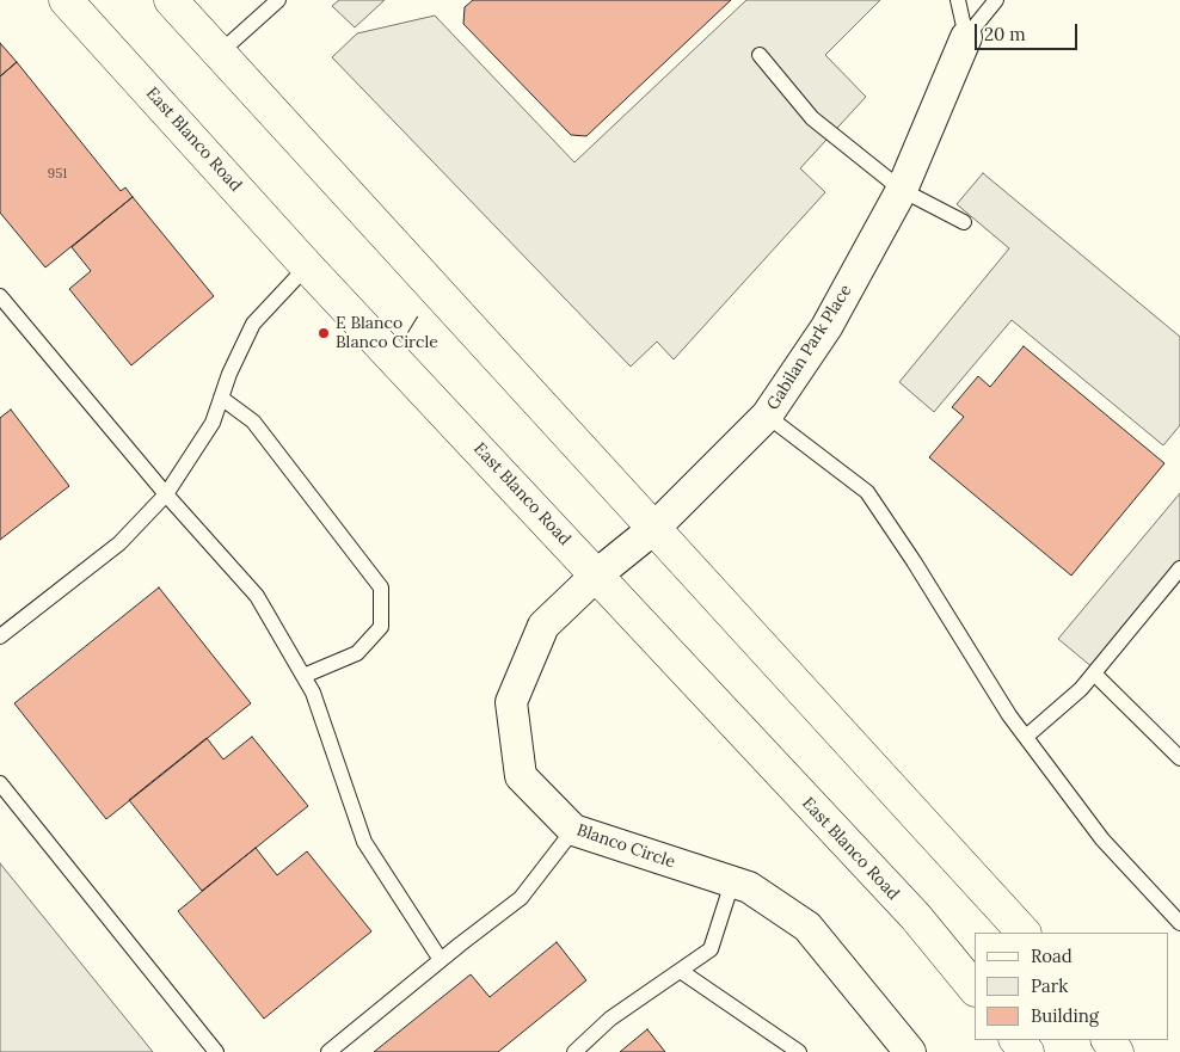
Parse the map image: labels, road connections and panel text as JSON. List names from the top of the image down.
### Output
{
  "streets": {
    "highway": ["East Blanco Road"],
    "street": ["Gabilan Park Place", "Blanco Circle"]
  },
  "crossings": [
    ["East Blanco Road", "Gabilan Park Place"],
    ["East Blanco Road", "Blanco Circle"],
    ["Gabilan Park Place", "Blanco Circle"]
  ],
  "places": ["E Blanco / Blanco Circle"],
  "house_numbers": ["951"],
  "legend": ["Road", "Park", "Building"],
  "scale_bar": "20 m"
}
